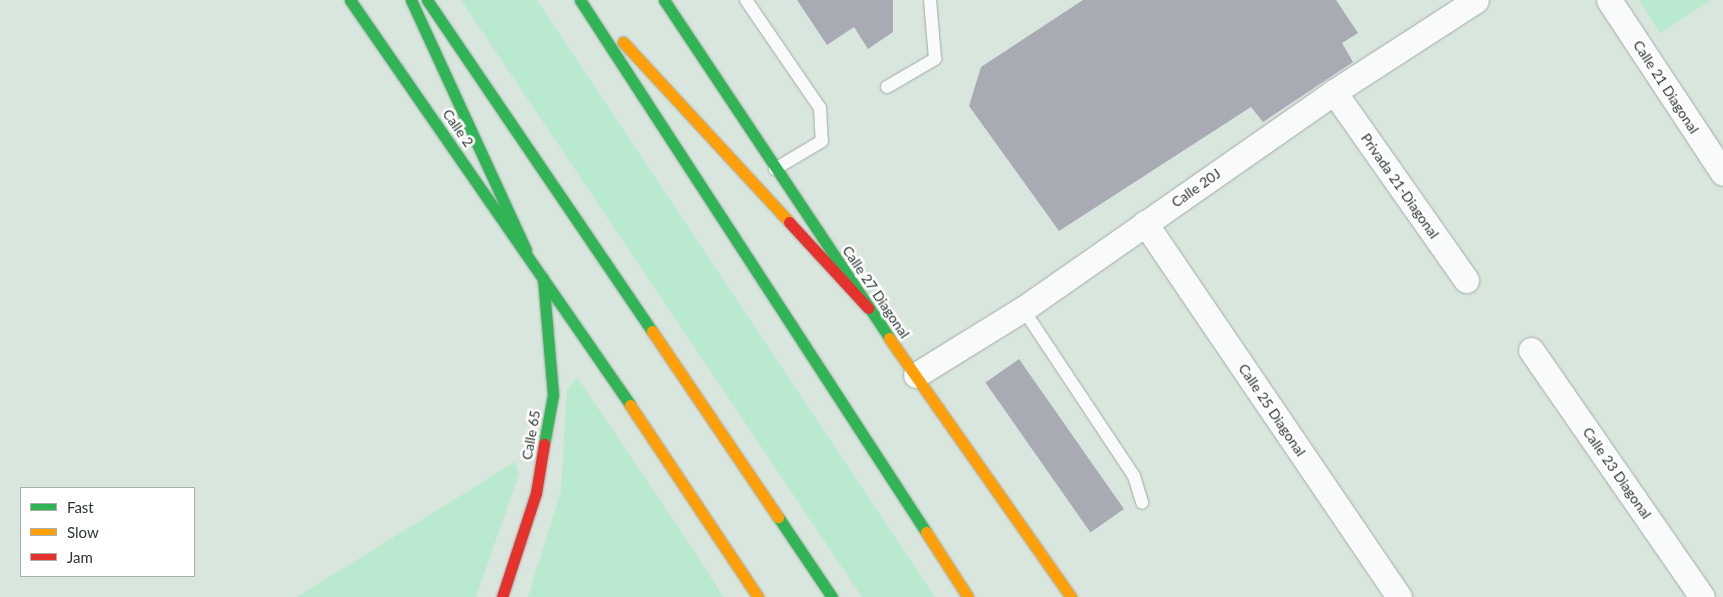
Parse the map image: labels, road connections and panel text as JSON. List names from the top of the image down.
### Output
{
  "streets": {
    "main road": ["Calle 2", "Calle 27 Diagonal", "Calle 65"],
    "street": [
      "Calle 21 Diagonal",
      "Privada 21-Diagonal",
      "Calle 20J",
      "Calle 25 Diagonal",
      "Calle 23 Diagonal"
    ]
  },
  "crossings": [
    ["Calle 2", "Calle 65"],
    ["Privada 21-Diagonal", "Calle 20J"],
    ["Calle 20J", "Calle 27 Diagonal"],
    ["Calle 20J", "Calle 25 Diagonal"]
  ],
  "legend": ["Fast", "Slow", "Jam"]
}
